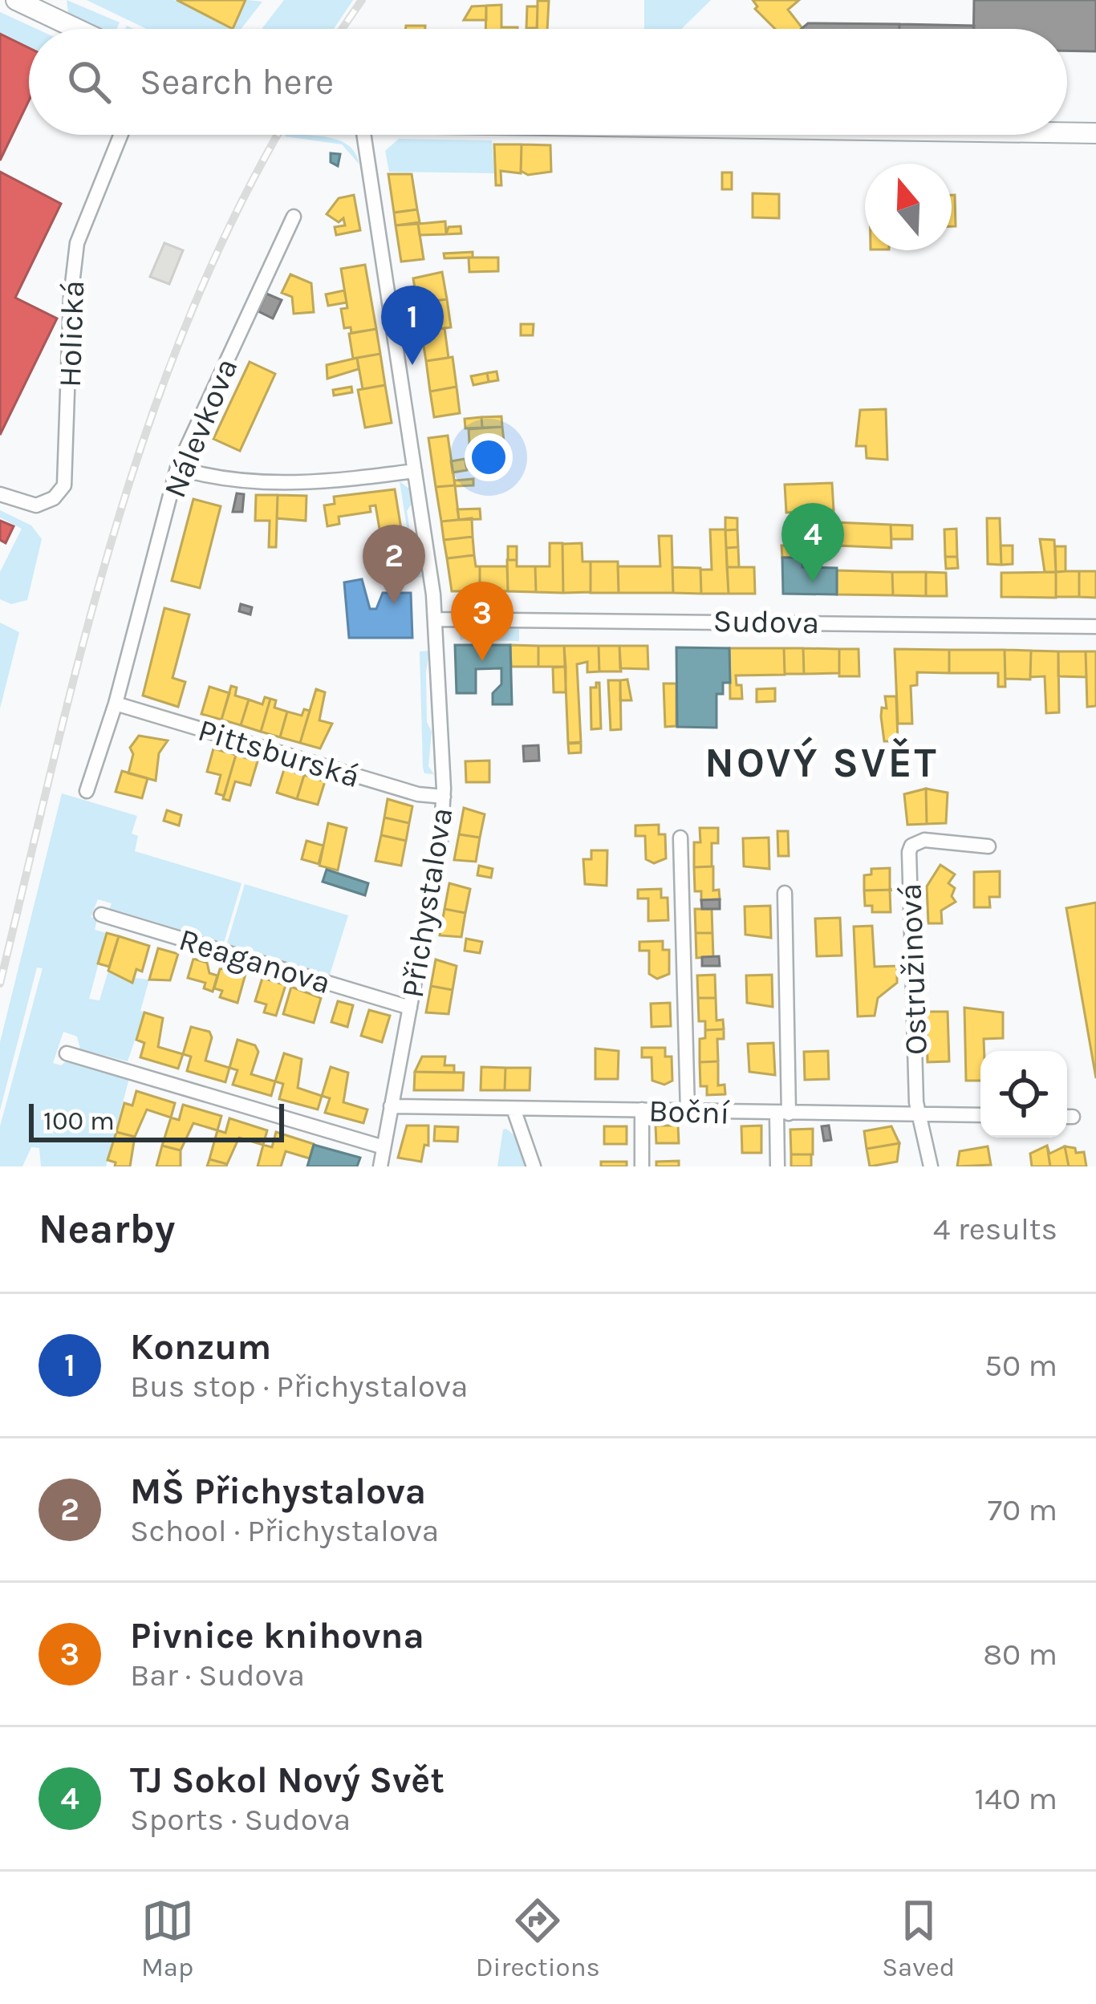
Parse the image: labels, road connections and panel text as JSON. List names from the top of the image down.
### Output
{
  "streets": {
    "street": [
      "Holická",
      "Nálevkova",
      "Sudova",
      "Pittsburská",
      "Přichystalova",
      "Reaganova",
      "Ostružinová",
      "Boční"
    ]
  },
  "crossings": [
    ["Nálevkova", "Pittsburská"],
    ["Sudova", "Přichystalova"],
    ["Pittsburská", "Přichystalova"],
    ["Přichystalova", "Reaganova"],
    ["Přichystalova", "Boční"],
    ["Ostružinová", "Boční"]
  ],
  "districts": ["NOVÝ SVĚT"],
  "scale_bar": "100 m",
  "north": "top",
  "page": {
    "search": "Search here",
    "pins": [
      "1",
      "4",
      "2",
      "3"
    ],
    "scale": "100 m",
    "heading": ["Nearby", "4 results"],
    "list": [
      {
        "mark": "1",
        "name": "Konzum",
        "note": "Bus stop · Přichystalova",
        "value": "50 m"
      },
      {
        "mark": "2",
        "name": "MŠ Přichystalova",
        "note": "School · Přichystalova",
        "value": "70 m"
      },
      {
        "mark": "3",
        "name": "Pivnice knihovna",
        "note": "Bar · Sudova",
        "value": "80 m"
      },
      {
        "mark": "4",
        "name": "TJ Sokol Nový Svět",
        "note": "Sports · Sudova",
        "value": "140 m"
      }
    ],
    "nav": ["Map", "Directions", "Saved"]
  }
}
